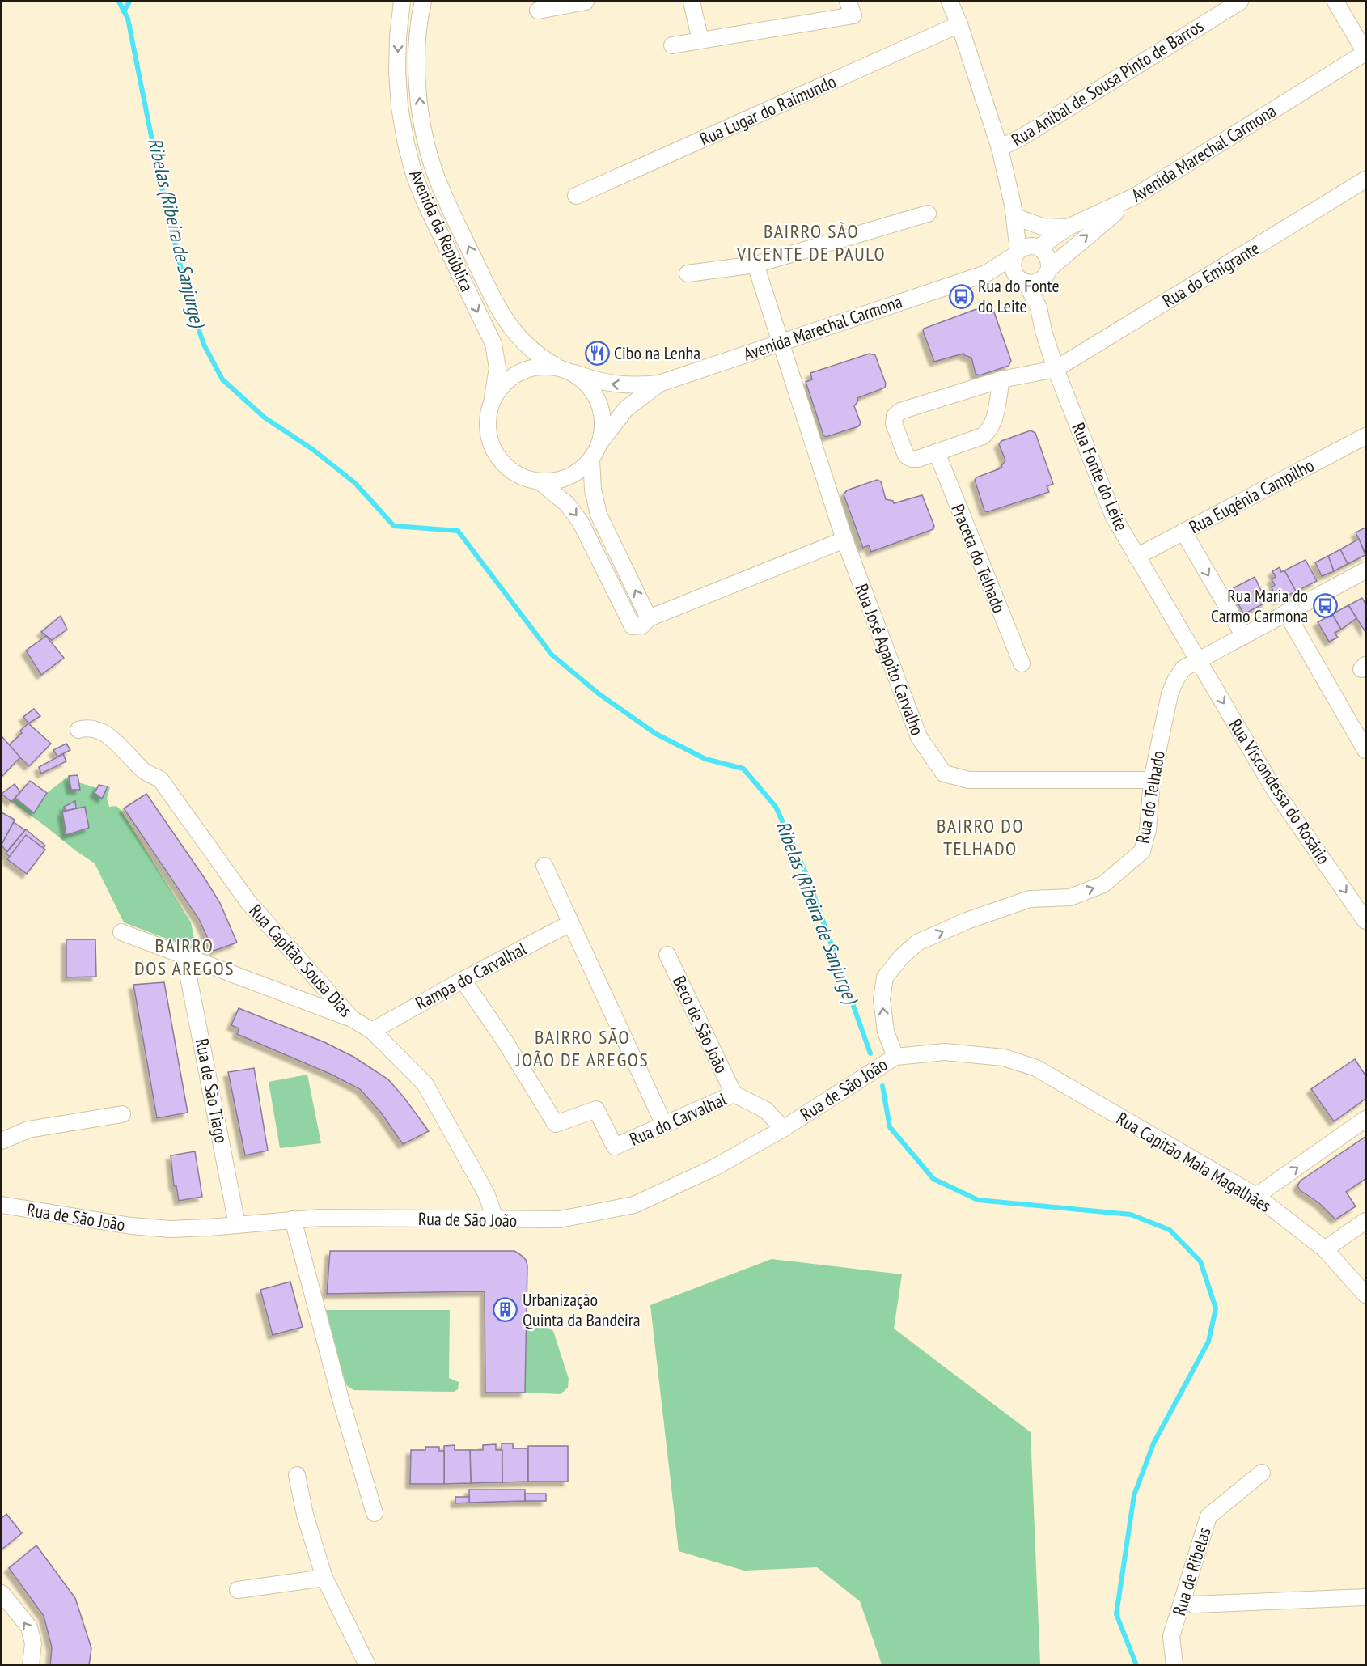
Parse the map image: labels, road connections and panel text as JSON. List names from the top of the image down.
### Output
{
  "streets": {
    "street": [
      "Rua Aníbal de Sousa Pinto de Barros",
      "Rua Lugar do Raimundo",
      "Avenida Marechal Carmona",
      "Avenida da República",
      "Rua do Emigrante",
      "Rua Fonte do Leite",
      "Rua Eugénia Campilho",
      "Praceta do Telhado",
      "Rua José Agapito Carvalho",
      "Rua Viscondessa do Rosário",
      "Rua do Telhado",
      "Rua Capitão Sousa Dias",
      "Rampa do Carvalhal",
      "Beco de São João",
      "Rua de São João",
      "Rua de São Tiago",
      "Rua do Carvalhal",
      "Rua Capitão Maia Magalhães",
      "Rua de Ribelas"
    ]
  },
  "crossings": [
    ["Avenida Marechal Carmona", "Avenida da República"],
    ["Avenida Marechal Carmona", "Rua José Agapito Carvalho"],
    ["Rua do Emigrante", "Rua Fonte do Leite"],
    ["Rua Fonte do Leite", "Rua Eugénia Campilho"],
    ["Rua Fonte do Leite", "Rua Viscondessa do Rosário"],
    ["Rua Fonte do Leite", "Rua do Telhado"],
    ["Rua José Agapito Carvalho", "Rua do Telhado"],
    ["Rua Viscondessa do Rosário", "Rua do Telhado"],
    ["Rua do Telhado", "Rua de São João"],
    ["Rua do Telhado", "Rua Capitão Maia Magalhães"],
    ["Rua Capitão Sousa Dias", "Rampa do Carvalhal"],
    ["Rua Capitão Sousa Dias", "Rua de São João"],
    ["Rampa do Carvalhal", "Rua do Carvalhal"],
    ["Beco de São João", "Rua do Carvalhal"],
    ["Rua de São João", "Rua de São Tiago"],
    ["Rua de São João", "Rua do Carvalhal"],
    ["Rua de São João", "Rua Capitão Maia Magalhães"]
  ],
  "one_way": ["Rua do Telhado"],
  "districts": [
    "BAIRRO SÃO VICENTE DE PAULO",
    "BAIRRO DO TELHADO",
    "BAIRRO DOS AREGOS",
    "BAIRRO SÃO JOÃO DE AREGOS"
  ],
  "water": ["Ribelas (Ribeira de Sanjurge)"],
  "places": {
    "bus stop": ["Rua do Fonte do Leite", "Rua Maria do Carmo Carmona"],
    "restaurant": ["Cibo na Lenha"],
    "building": ["Urbanização Quinta da Bandeira"]
  }
}
